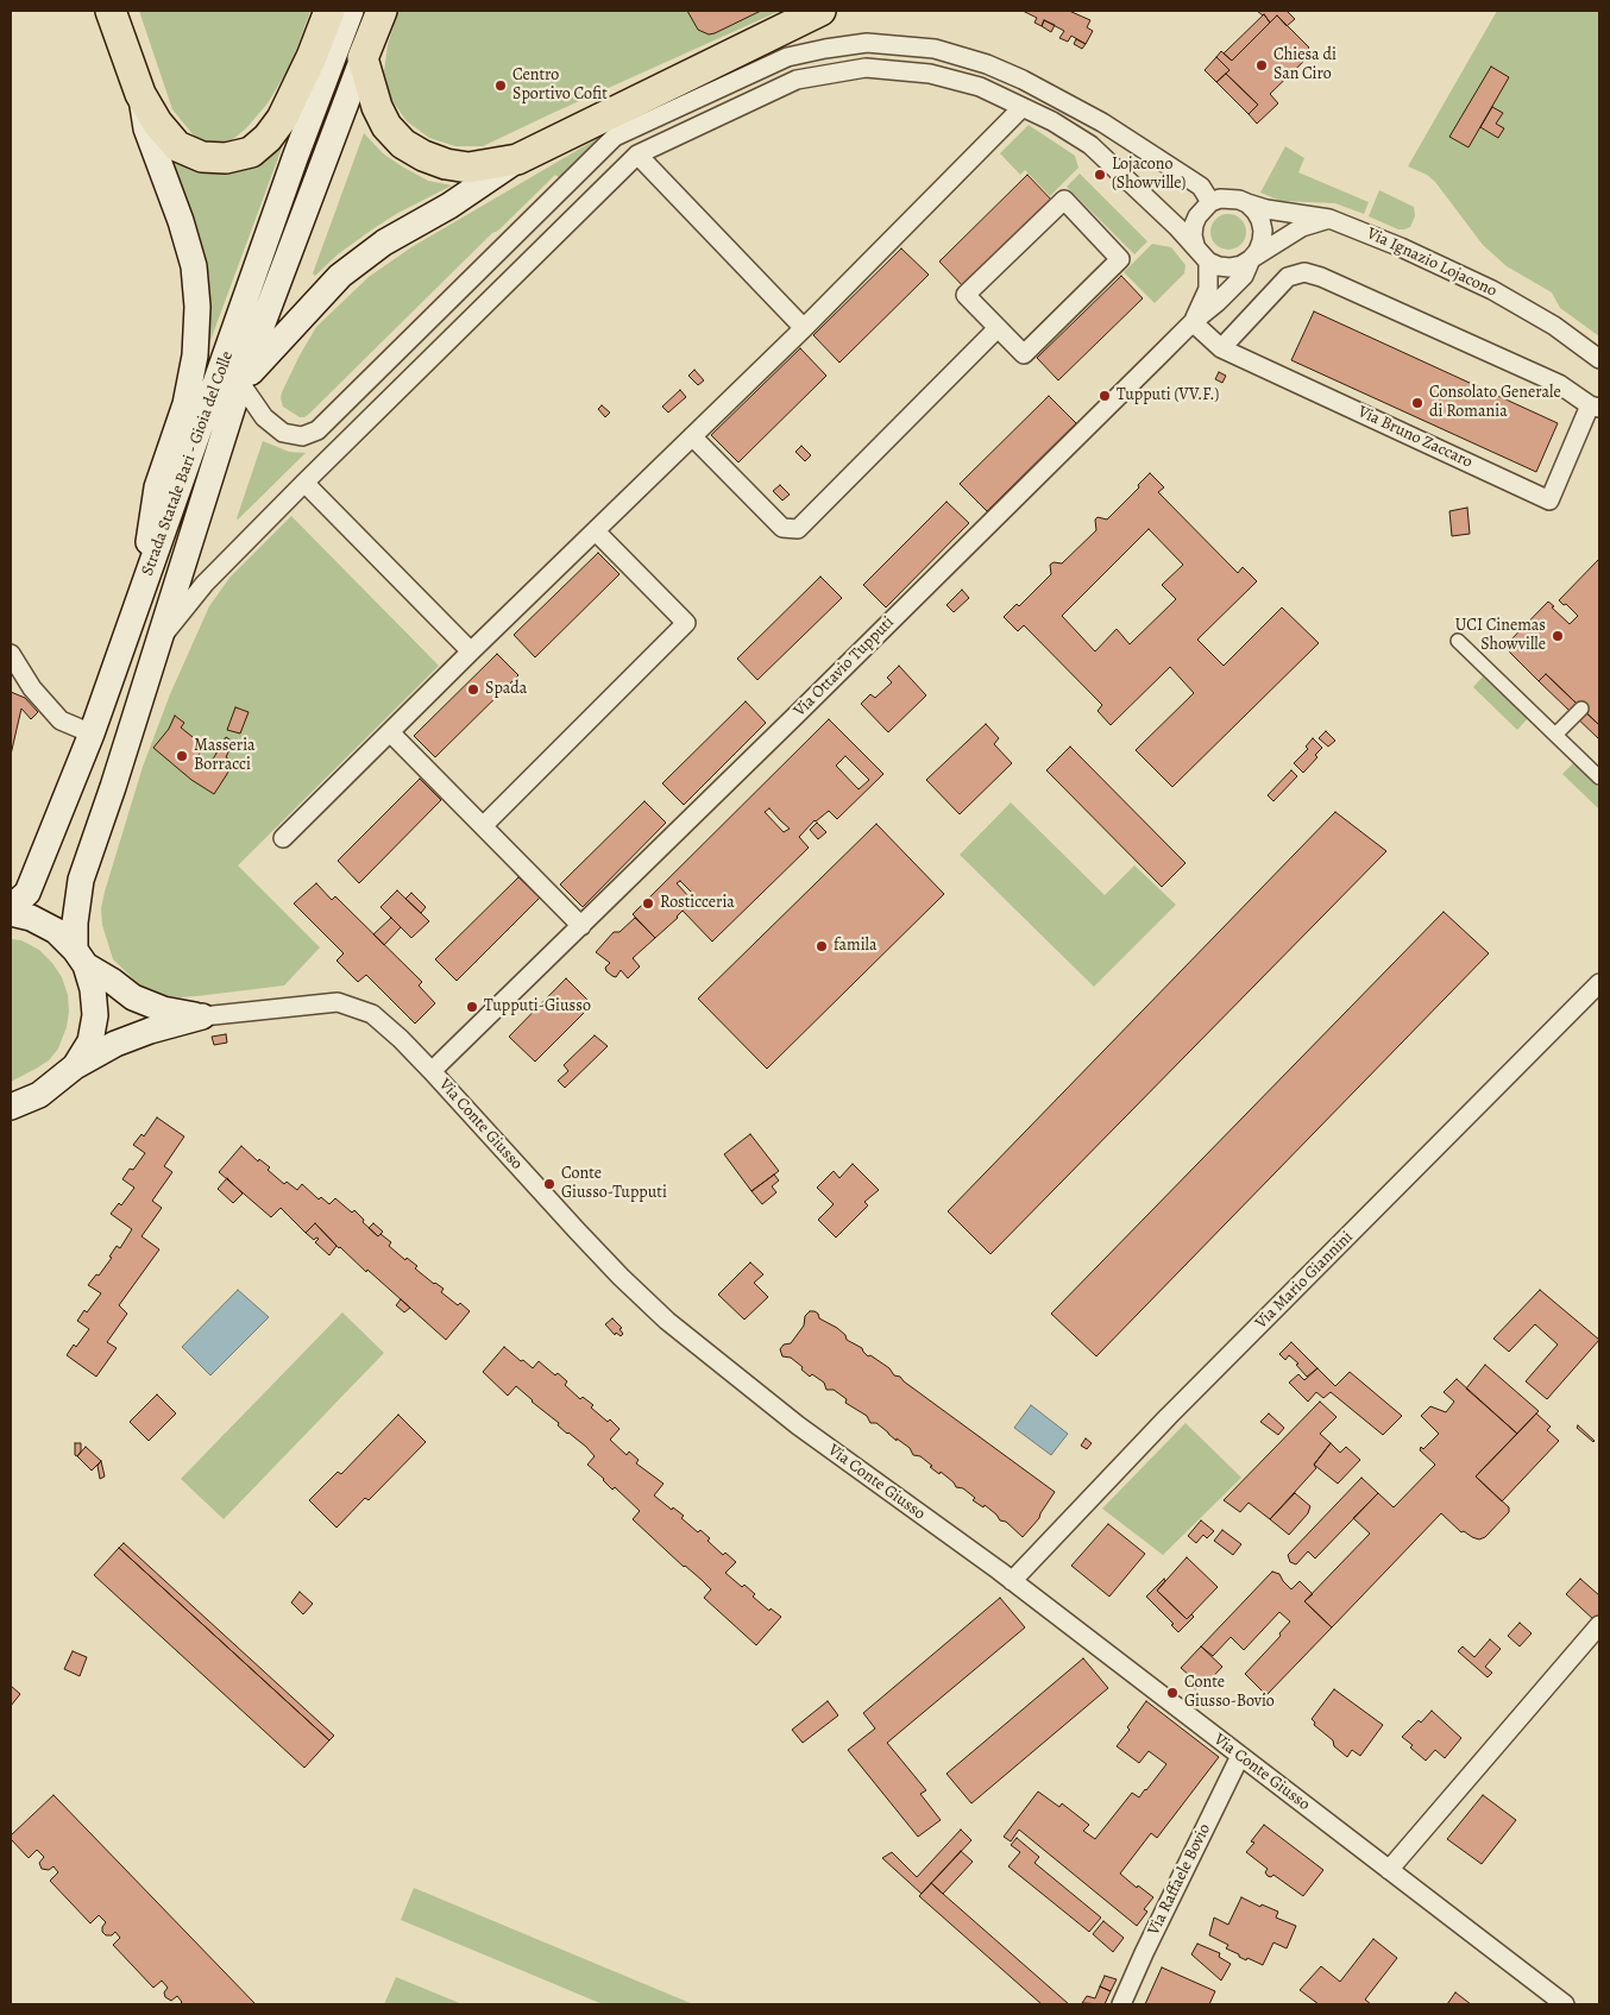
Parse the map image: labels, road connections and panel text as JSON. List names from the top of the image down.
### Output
{
  "streets": {
    "main road": ["Strada Statale Bari - Gioia del Colle"],
    "street": [
      "Via Ignazio Lojacono",
      "Via Bruno Zaccaro",
      "Via Ottavio Tupputi",
      "Via Conte Giusso",
      "Via Mario Giannini",
      "Via Raffaele Bovio"
    ]
  },
  "crossings": [
    ["Via Ignazio Lojacono", "Via Ottavio Tupputi"],
    ["Via Bruno Zaccaro", "Via Ottavio Tupputi"],
    ["Via Ottavio Tupputi", "Via Conte Giusso"],
    ["Via Conte Giusso", "Via Mario Giannini"],
    ["Via Conte Giusso", "Via Raffaele Bovio"]
  ],
  "places": [
    "Chiesa di San Ciro",
    "Centro Sportivo Cofit",
    "Lojacono (Showville)",
    "Tupputi (VV.F.)",
    "Consolato Generale di Romania",
    "UCI Cinemas Showville",
    "Spada",
    "Masseria Borracci",
    "Rosticceria",
    "famila",
    "Tupputi-Giusso",
    "Conte Giusso-Tupputi",
    "Conte Giusso-Bovio"
  ]
}
